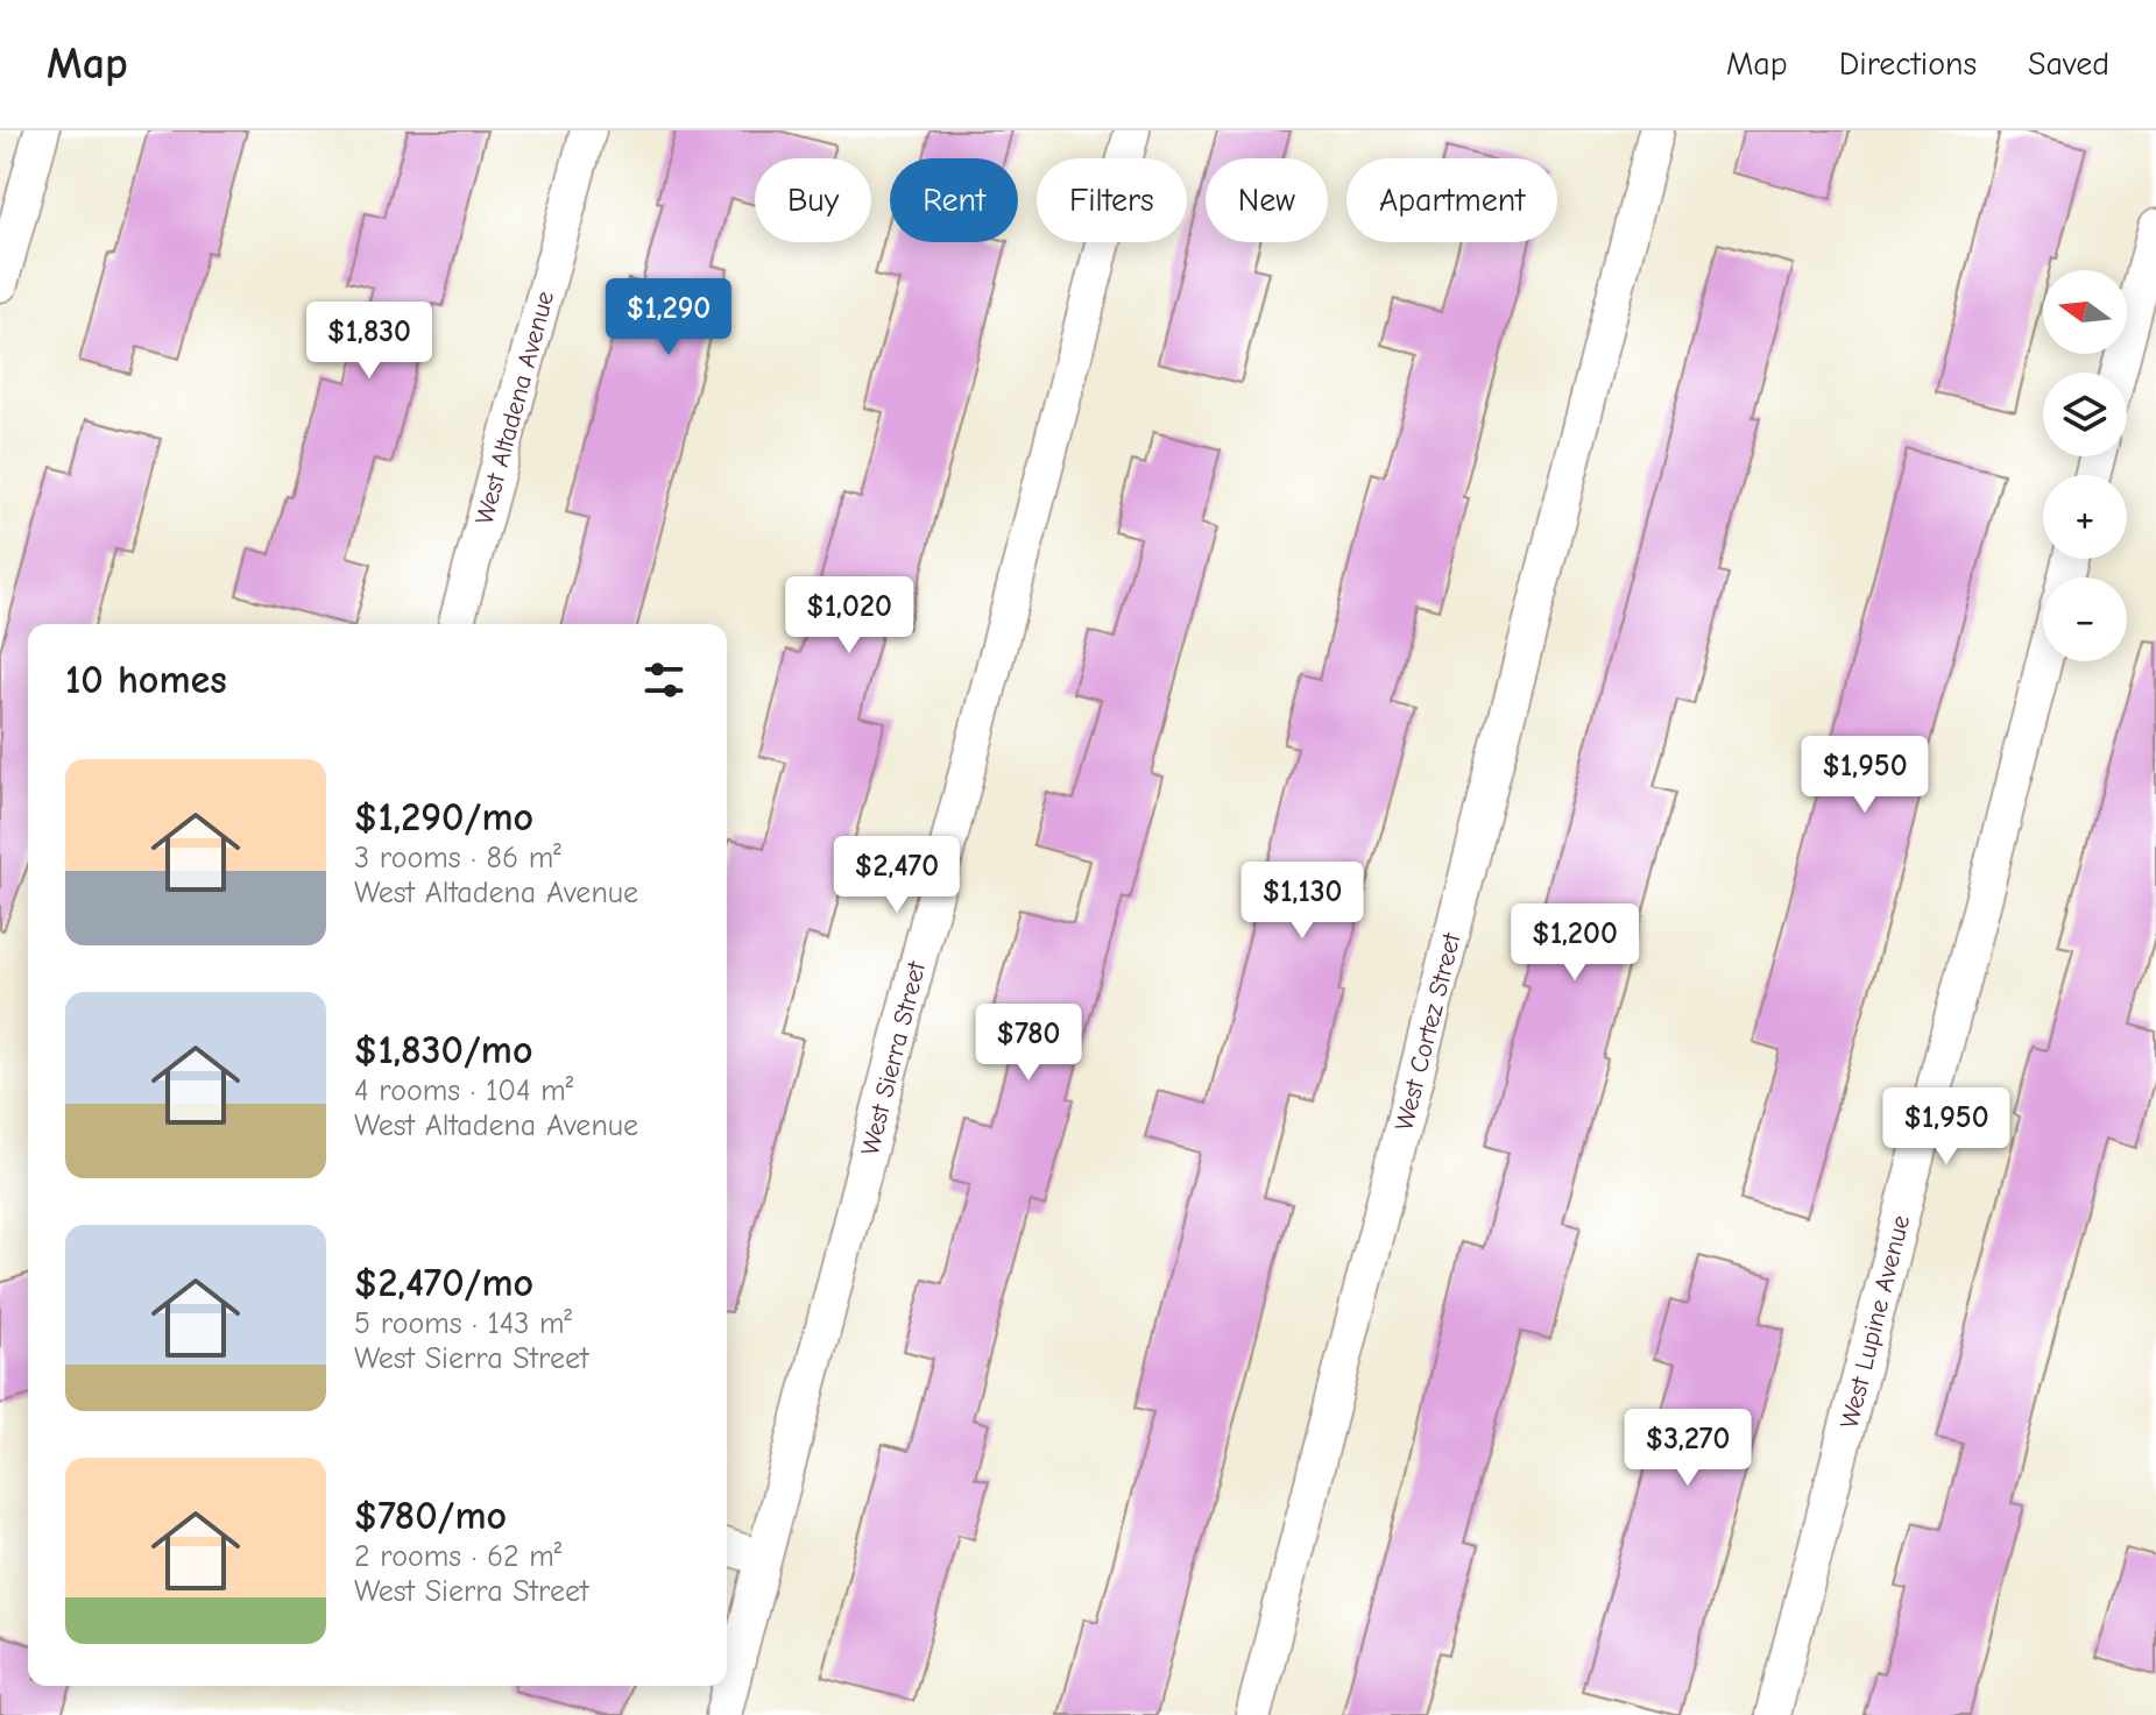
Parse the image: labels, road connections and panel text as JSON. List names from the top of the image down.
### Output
{
  "streets": {
    "street": [
      "West Altadena Avenue",
      "West Cortez Street",
      "West Sierra Street",
      "West Lupine Avenue"
    ]
  },
  "north": "left",
  "page": {
    "header": "Map",
    "nav": ["Map", "Directions", "Saved"],
    "chip": [
      "Buy",
      "Rent",
      "Filters",
      "New",
      "Apartment"
    ],
    "map_buttons": ["+", "−"],
    "price": [
      "$1,290",
      "$1,830",
      "$1,020",
      "$1,950",
      "$2,470",
      "$1,130",
      "$1,200",
      "$780",
      "$1,950",
      "$3,270"
    ],
    "heading": "10 homes",
    "list": [
      {
        "name": "$1,290/mo",
        "note": "3 rooms · 86 m² · West Altadena Avenue"
      },
      {
        "name": "$1,830/mo",
        "note": "4 rooms · 104 m² · West Altadena Avenue"
      },
      {
        "name": "$2,470/mo",
        "note": "5 rooms · 143 m² · West Sierra Street"
      },
      {
        "name": "$780/mo",
        "note": "2 rooms · 62 m² · West Sierra Street"
      }
    ]
  }
}
